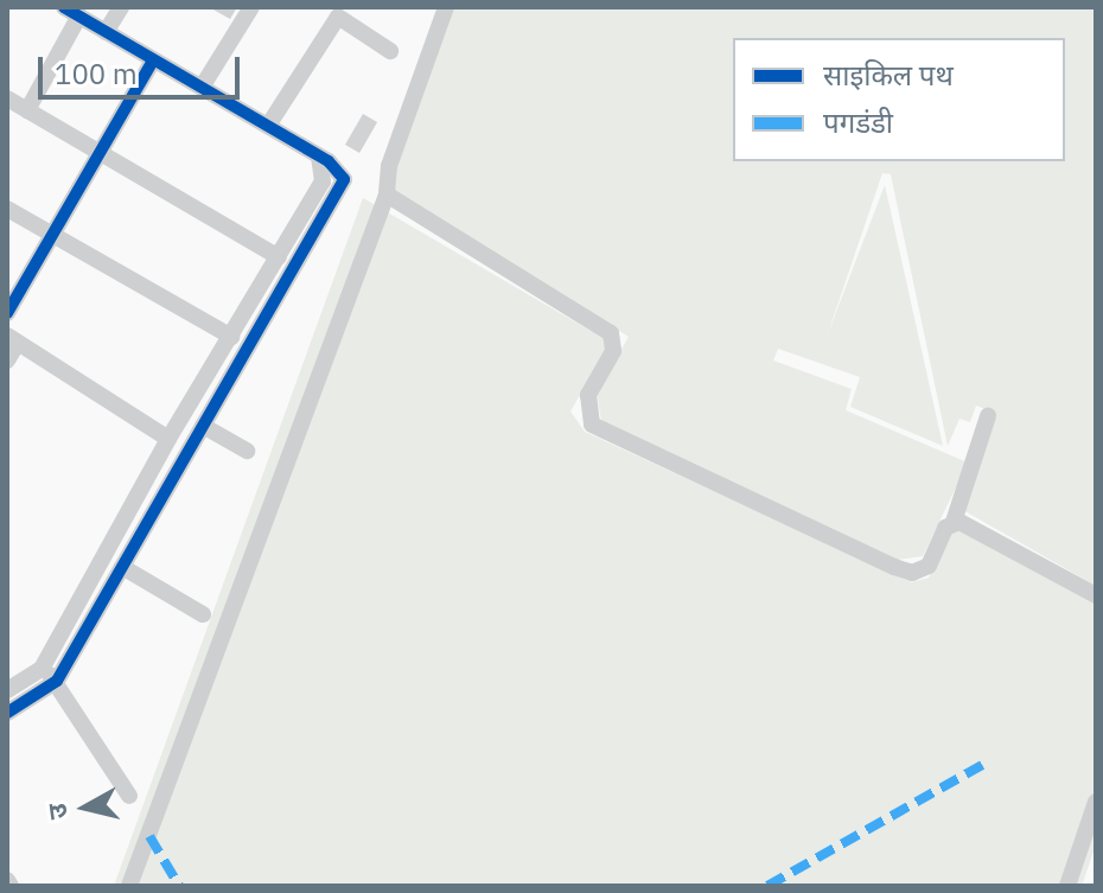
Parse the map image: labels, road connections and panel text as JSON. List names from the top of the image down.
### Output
{
  "legend": ["साइकिल पथ", "पगडंडी"],
  "scale_bar": "100 m",
  "north": "left"
}
